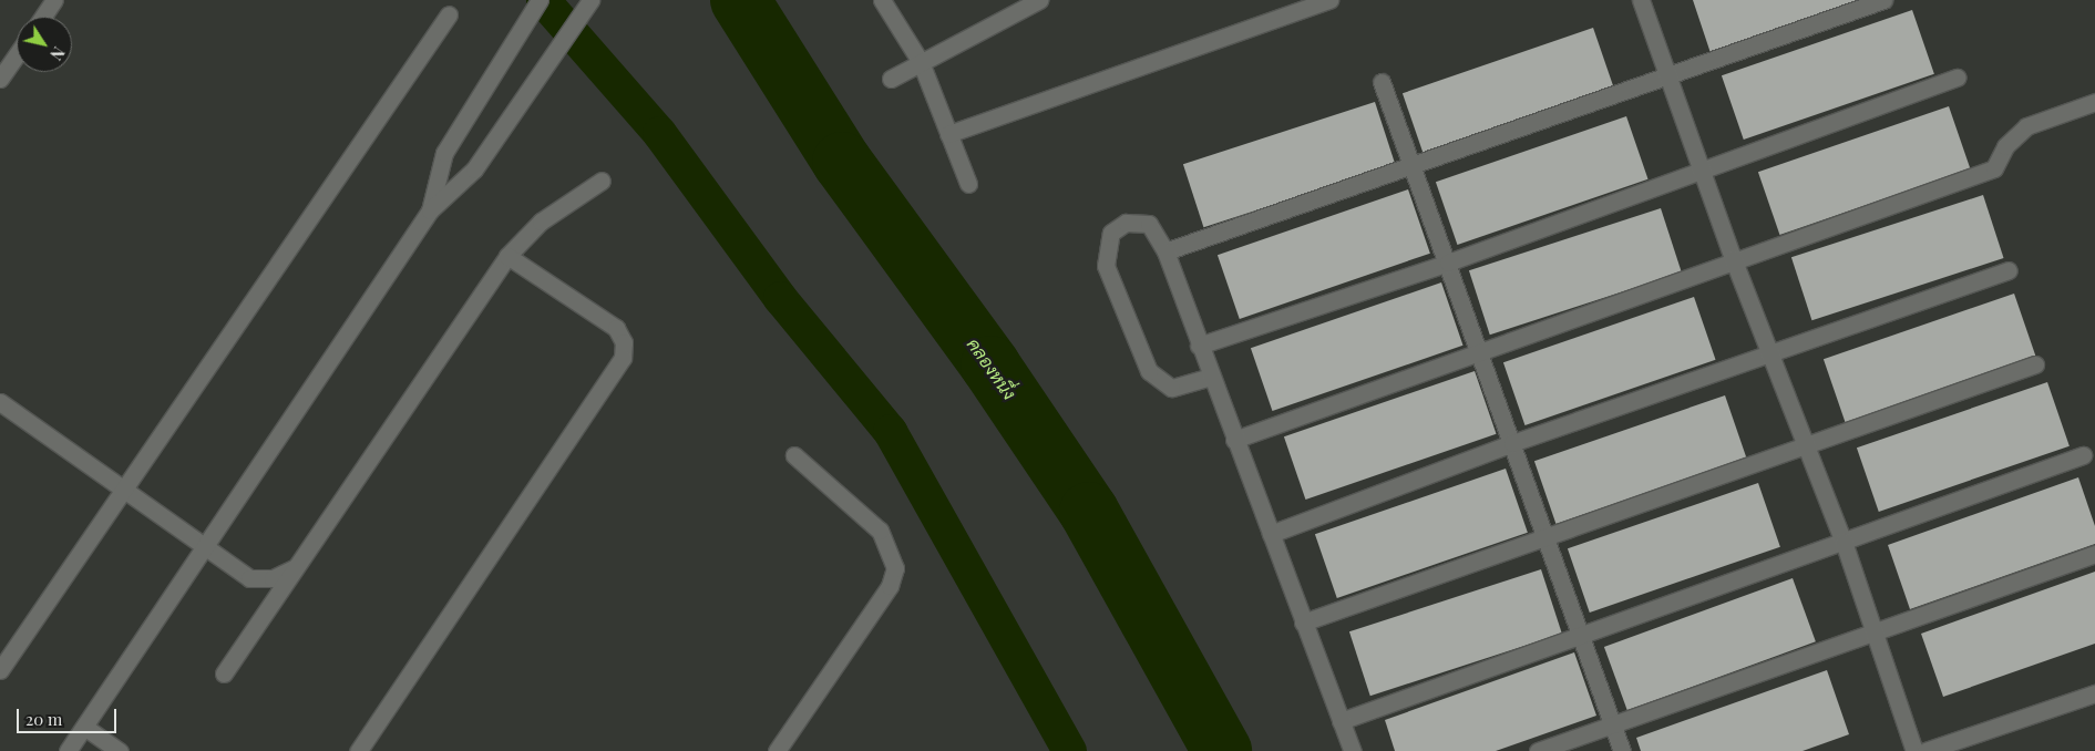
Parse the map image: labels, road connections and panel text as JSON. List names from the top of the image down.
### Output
{
  "water": ["คลองหนึ่ง"],
  "scale_bar": "20 m",
  "north": "bottom right"
}
